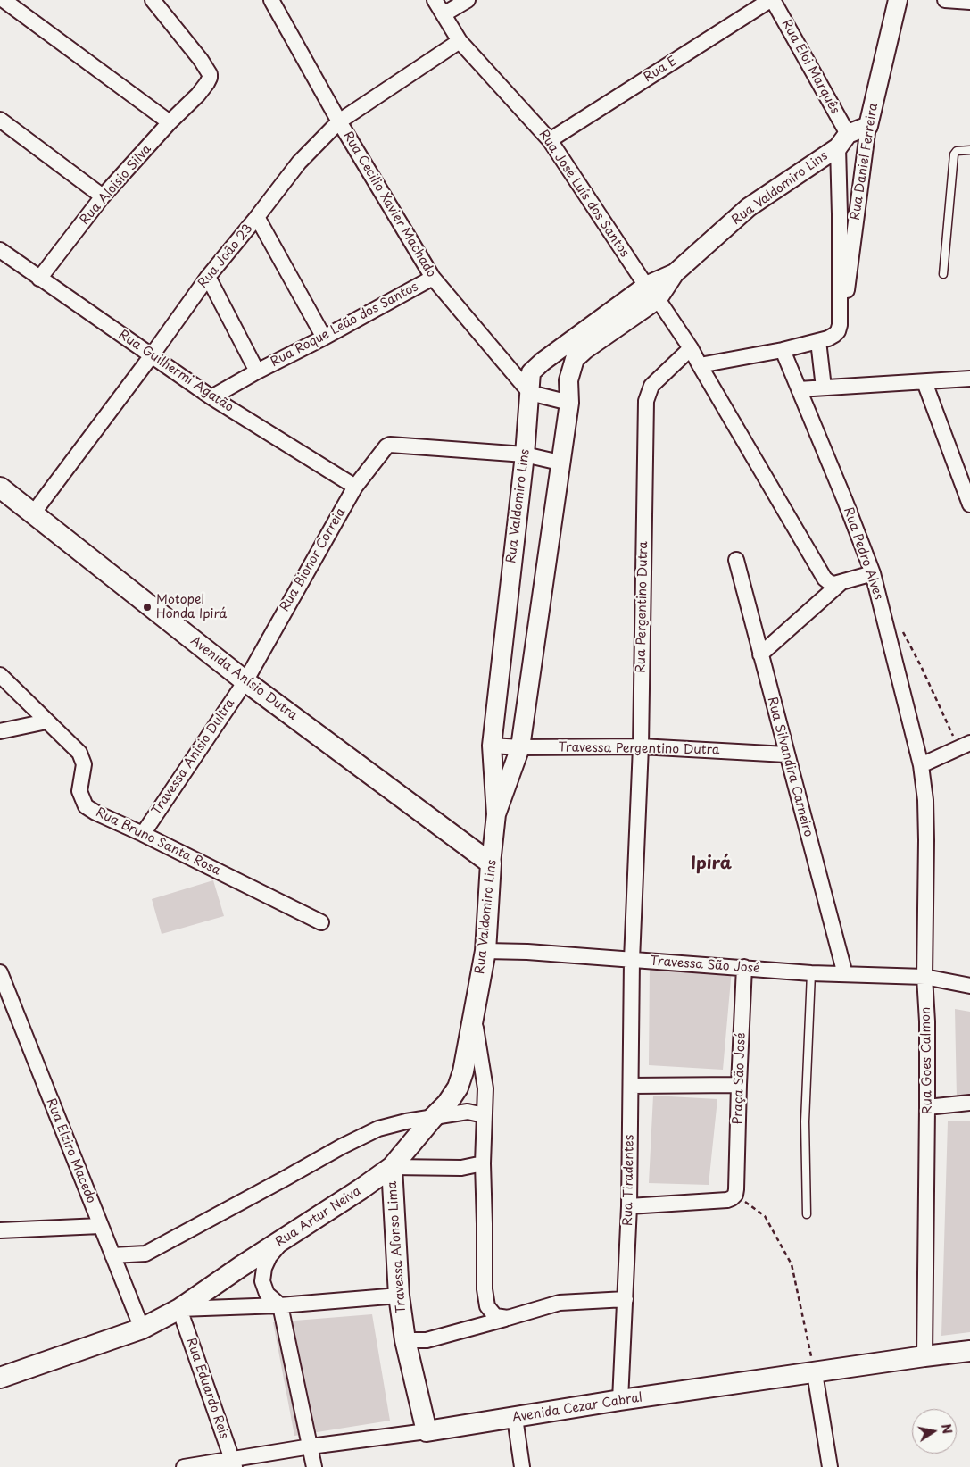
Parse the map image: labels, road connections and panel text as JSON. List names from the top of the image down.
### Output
{
  "streets": {
    "main road": [
      "Rua Valdomiro Lins",
      "Avenida Anísio Dutra",
      "Rua Artur Neiva",
      "Travessa Afonso Lima",
      "Avenida Cezar Cabral"
    ],
    "street": [
      "Rua Eloi Marquês",
      "Rua E",
      "Rua Daniel Ferreira",
      "Rua Aloisio Silva",
      "Rua José Luís dos Santos",
      "Rua Cecilio Xavier Machado",
      "Rua João 23",
      "Rua Roque Leão dos Santos",
      "Rua Guilhermi Agatão",
      "Rua Pedro Alves",
      "Rua Bionor Correia",
      "Rua Pergentino Dutra",
      "Travessa Pergentino Dutra",
      "Travessa Anisio Dultra",
      "Rua Silvandira Carneiro",
      "Rua Bruno Santa Rosa",
      "Travessa São José",
      "Rua Goes Calmon",
      "Praça São José",
      "Rua Elziro Macedo",
      "Rua Tiradentes",
      "Rua Eduardo Reis"
    ]
  },
  "crossings": [
    ["Rua Eloi Marquês", "Rua E"],
    ["Rua Eloi Marquês", "Rua Valdomiro Lins"],
    ["Rua E", "Rua José Luís dos Santos"],
    ["Rua Daniel Ferreira", "Rua Valdomiro Lins"],
    ["Rua Aloisio Silva", "Rua Guilhermi Agatão"],
    ["Rua Valdomiro Lins", "Rua José Luís dos Santos"],
    ["Rua Valdomiro Lins", "Rua Cecilio Xavier Machado"],
    ["Rua Valdomiro Lins", "Rua Bionor Correia"],
    ["Rua Valdomiro Lins", "Avenida Anísio Dutra"],
    ["Rua Valdomiro Lins", "Travessa Pergentino Dutra"],
    ["Rua Valdomiro Lins", "Travessa São José"],
    ["Rua Valdomiro Lins", "Rua Artur Neiva"],
    ["Rua José Luís dos Santos", "Rua João 23"],
    ["Rua Cecilio Xavier Machado", "Rua João 23"],
    ["Rua Cecilio Xavier Machado", "Rua Roque Leão dos Santos"],
    ["Rua João 23", "Rua Guilhermi Agatão"],
    ["Rua João 23", "Avenida Anísio Dutra"],
    ["Rua Roque Leão dos Santos", "Rua Guilhermi Agatão"],
    ["Rua Guilhermi Agatão", "Rua Bionor Correia"],
    ["Rua Pedro Alves", "Rua Goes Calmon"],
    ["Rua Bionor Correia", "Avenida Anísio Dutra"],
    ["Rua Bionor Correia", "Travessa Anisio Dultra"],
    ["Rua Pergentino Dutra", "Travessa Pergentino Dutra"],
    ["Rua Pergentino Dutra", "Travessa São José"],
    ["Rua Pergentino Dutra", "Rua Tiradentes"],
    ["Avenida Anísio Dutra", "Travessa Anisio Dultra"],
    ["Travessa Pergentino Dutra", "Rua Silvandira Carneiro"],
    ["Travessa Anisio Dultra", "Rua Bruno Santa Rosa"],
    ["Rua Silvandira Carneiro", "Travessa São José"],
    ["Travessa São José", "Rua Goes Calmon"],
    ["Travessa São José", "Praça São José"],
    ["Travessa São José", "Rua Tiradentes"],
    ["Rua Goes Calmon", "Avenida Cezar Cabral"],
    ["Rua Elziro Macedo", "Rua Artur Neiva"],
    ["Rua Tiradentes", "Avenida Cezar Cabral"],
    ["Rua Artur Neiva", "Travessa Afonso Lima"],
    ["Rua Artur Neiva", "Rua Eduardo Reis"],
    ["Travessa Afonso Lima", "Avenida Cezar Cabral"],
    ["Rua Eduardo Reis", "Avenida Cezar Cabral"]
  ],
  "districts": ["Ipirá"],
  "places": ["Motopel Honda Ipirá"],
  "north": "right"
}
